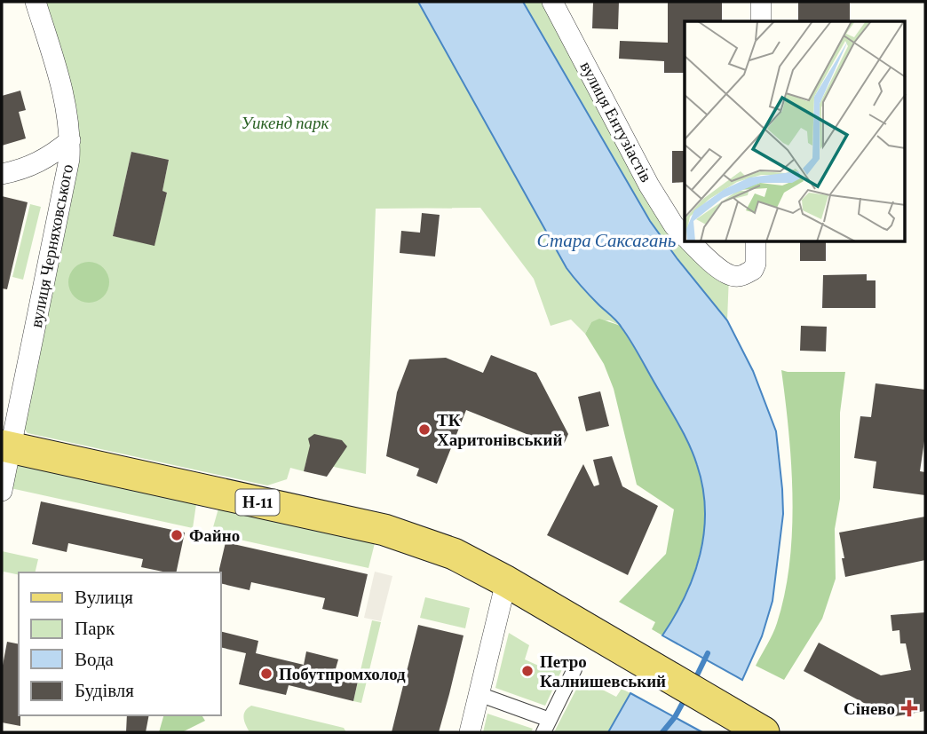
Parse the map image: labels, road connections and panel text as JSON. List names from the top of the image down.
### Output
{
  "streets": {
    "main road": ["Н-11"],
    "street": ["вулиця Ентузіастів", "вулиця Черняховського"]
  },
  "crossings": [
    ["вулиця Черняховського", "Н-11"]
  ],
  "water": ["Стара Саксагань"],
  "parks": ["Уикенд парк"],
  "places": {
    "other": [
      "ТК Харитонівський",
      "Файно",
      "Петро Калнишевський",
      "Побутпромхолод"
    ],
    "health": ["Сінево"]
  },
  "legend": [
    "Вулиця",
    "Парк",
    "Вода",
    "Будівля"
  ]
}
